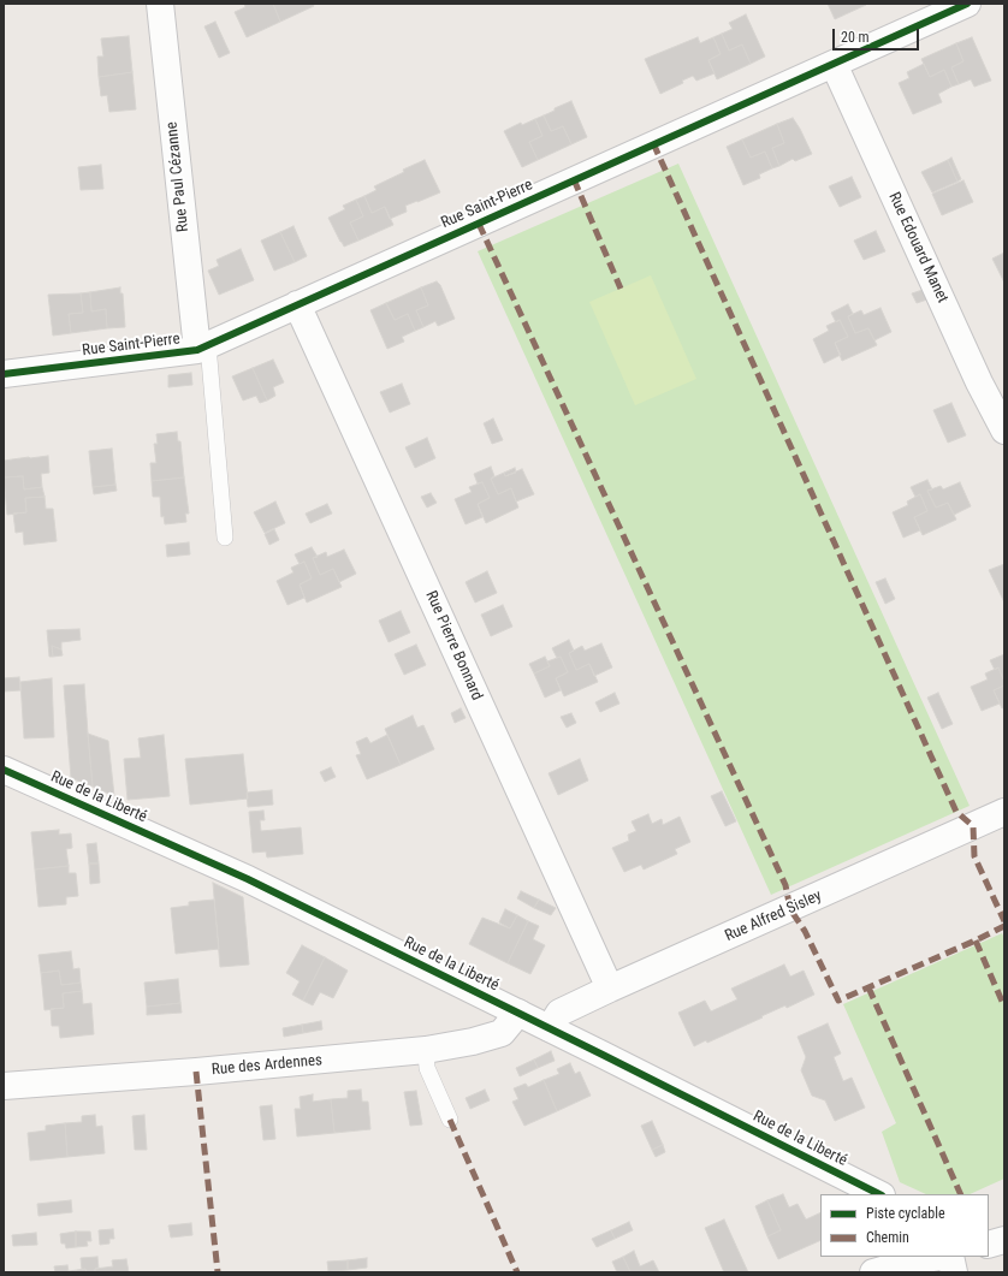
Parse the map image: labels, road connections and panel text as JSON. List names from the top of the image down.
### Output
{
  "streets": {
    "street": [
      "Rue Paul Cézanne",
      "Rue Saint-Pierre",
      "Rue Edouard Manet",
      "Rue Pierre Bonnard",
      "Rue de la Liberté",
      "Rue Alfred Sisley",
      "Rue des Ardennes"
    ]
  },
  "crossings": [
    ["Rue Paul Cézanne", "Rue Saint-Pierre"],
    ["Rue Saint-Pierre", "Rue Edouard Manet"],
    ["Rue Saint-Pierre", "Rue Pierre Bonnard"],
    ["Rue Pierre Bonnard", "Rue Alfred Sisley"],
    ["Rue de la Liberté", "Rue Alfred Sisley"],
    ["Rue de la Liberté", "Rue des Ardennes"]
  ],
  "legend": ["Piste cyclable", "Chemin"],
  "scale_bar": "20 m"
}
